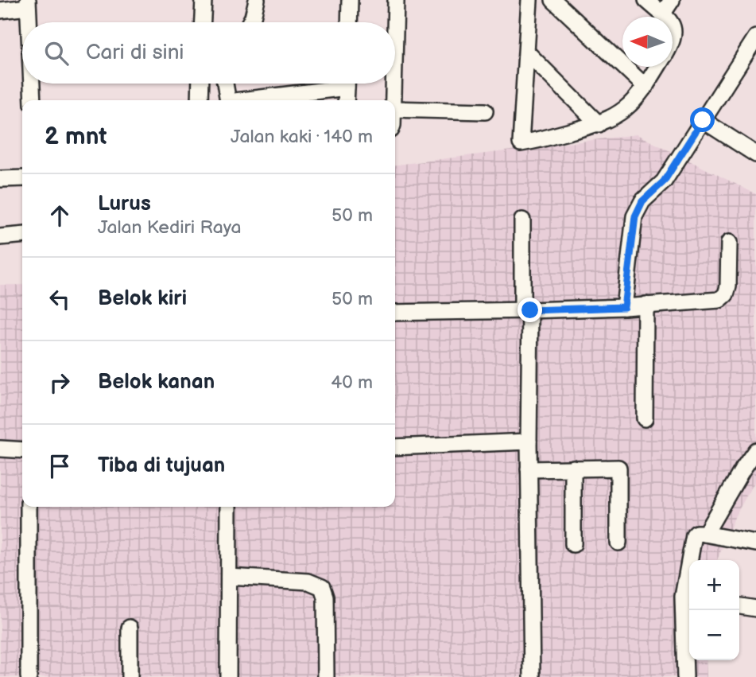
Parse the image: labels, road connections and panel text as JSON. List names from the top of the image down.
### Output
{
  "north": "left",
  "page": {
    "search": "Cari di sini",
    "heading": ["2 mnt", "Jalan kaki · 140 m"],
    "list": [
      ["Lurus", "Jalan Kediri Raya", "50 m"],
      ["Belok kiri", "50 m"],
      ["Belok kanan", "40 m"],
      "Tiba di tujuan"
    ],
    "map_buttons": ["+", "−"]
  }
}
